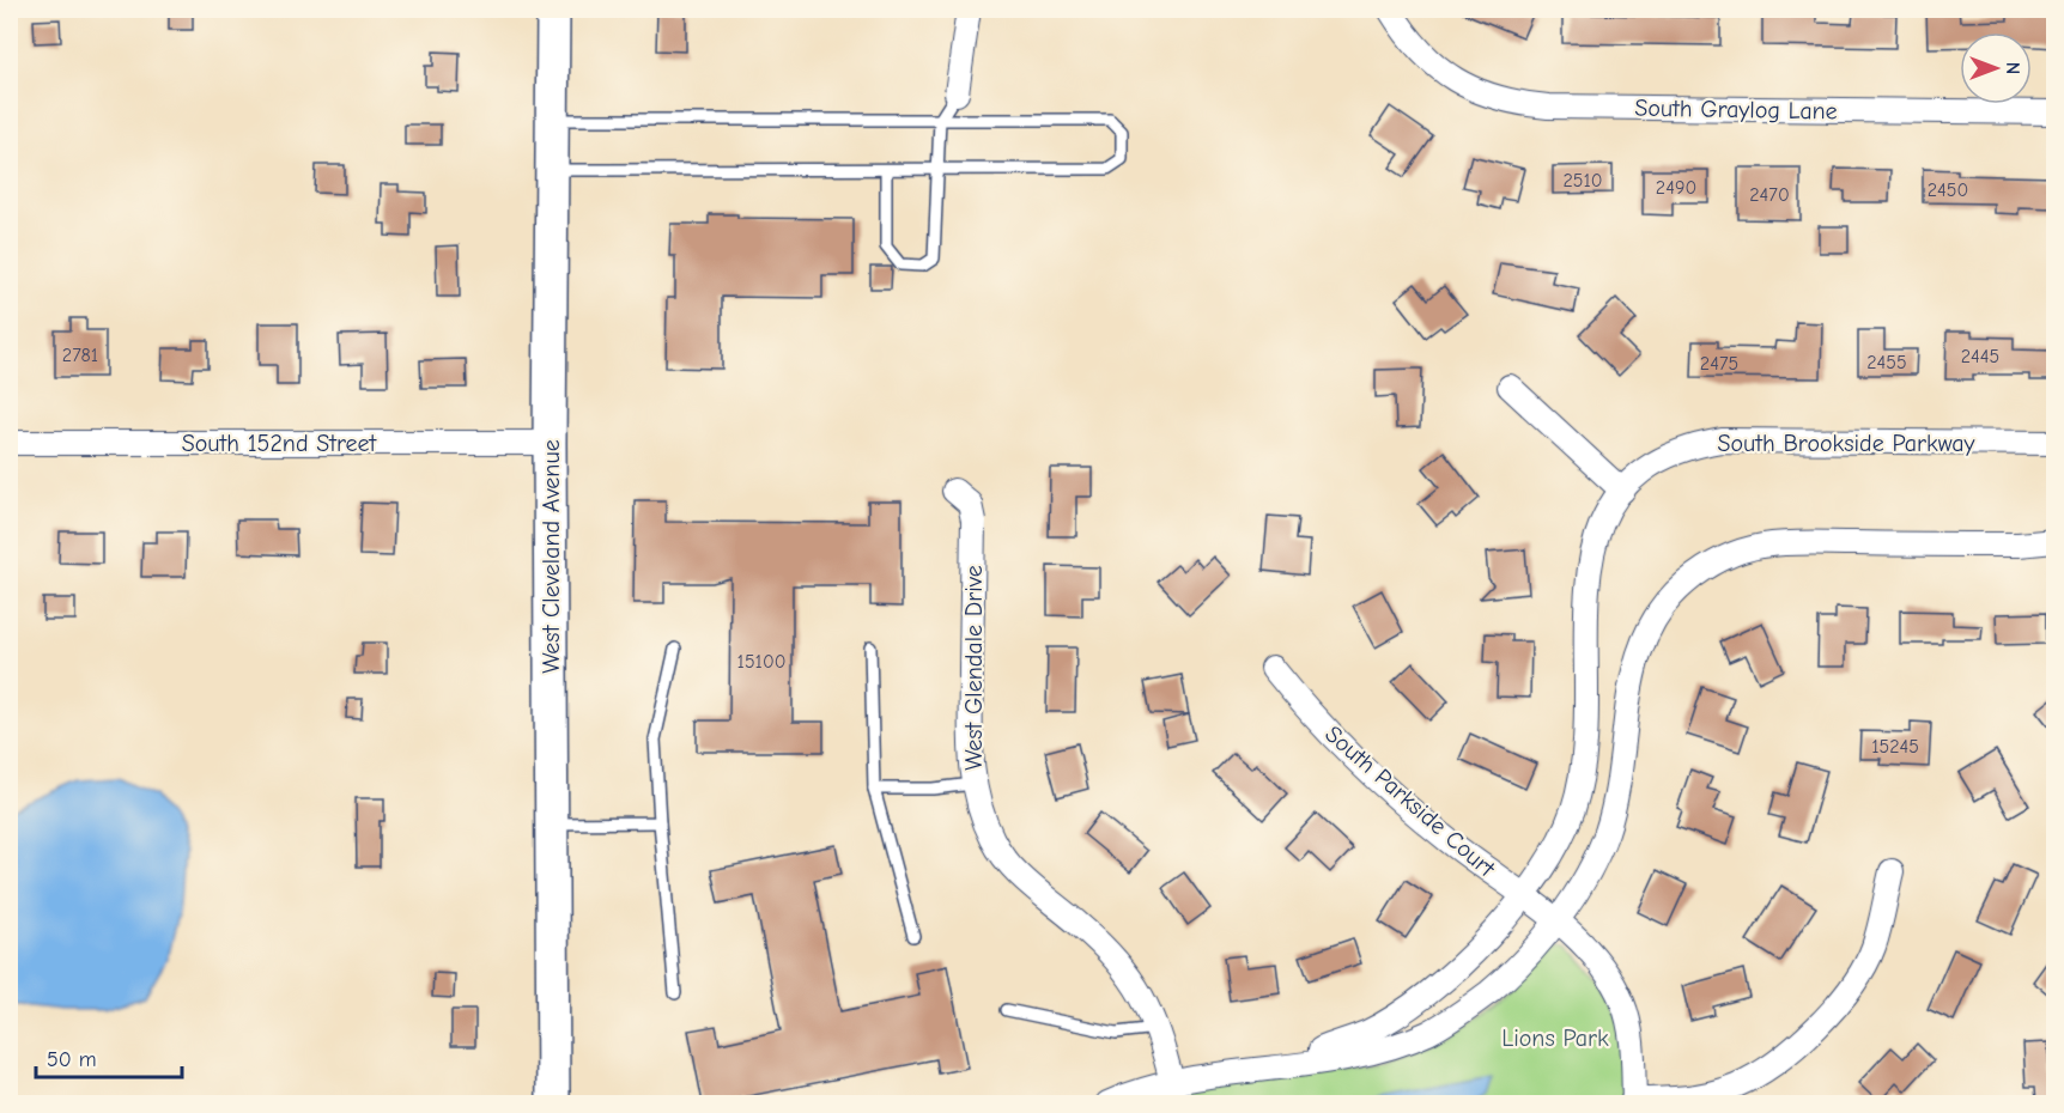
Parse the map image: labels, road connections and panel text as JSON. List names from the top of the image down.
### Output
{
  "streets": {
    "main road": ["West Cleveland Avenue"],
    "street": [
      "South Graylog Lane",
      "South 152nd Street",
      "South Brookside Parkway",
      "West Glendale Drive",
      "South Parkside Court"
    ]
  },
  "crossings": [
    ["South 152nd Street", "West Cleveland Avenue"],
    ["South Brookside Parkway", "West Glendale Drive"],
    ["South Brookside Parkway", "South Parkside Court"]
  ],
  "parks": ["Lions Park"],
  "house_numbers": [
    "2510",
    "2490",
    "2450",
    "2470",
    "2781",
    "2445",
    "2455",
    "2475",
    "15100",
    "15245"
  ],
  "scale_bar": "50 m",
  "north": "right"
}
